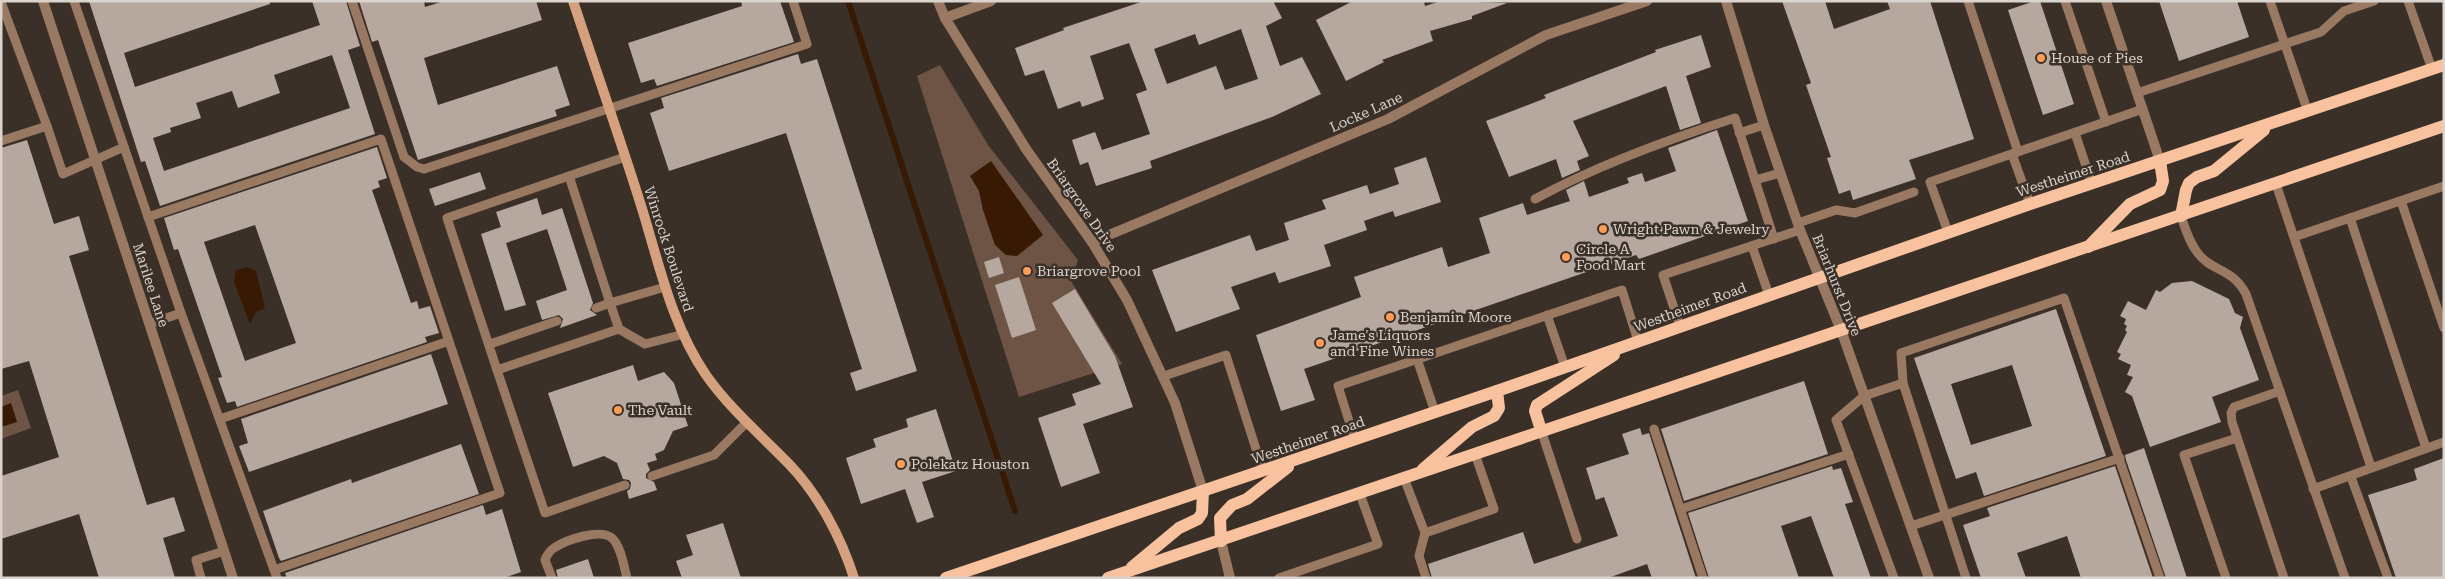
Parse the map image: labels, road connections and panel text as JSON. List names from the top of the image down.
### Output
{
  "streets": {
    "main road": ["Westheimer Road"],
    "street": [
      "Locke Lane",
      "Briargrove Drive",
      "Winrock Boulevard",
      "Marilee Lane",
      "Briarhurst Drive"
    ]
  },
  "crossings": [
    ["Locke Lane", "Briargrove Drive"],
    ["Westheimer Road", "Briargrove Drive"],
    ["Westheimer Road", "Briarhurst Drive"]
  ],
  "places": [
    "House of Pies",
    "Wright Pawn & Jewelry",
    "Circle A Food Mart",
    "Briargrove Pool",
    "Benjamin Moore",
    "Jame's Liquors and Fine Wines",
    "The Vault",
    "Polekatz Houston"
  ]
}
